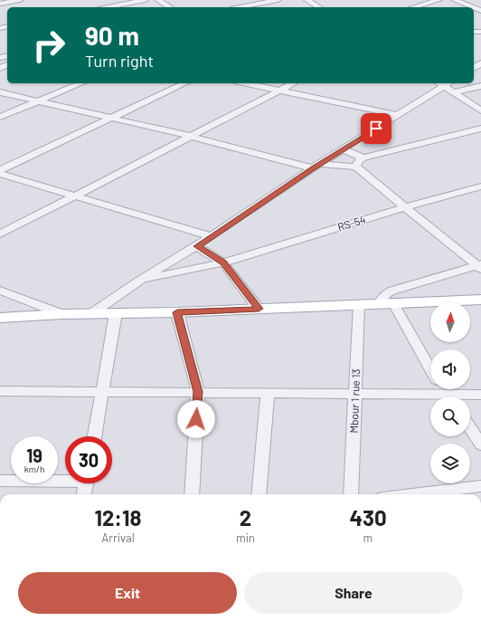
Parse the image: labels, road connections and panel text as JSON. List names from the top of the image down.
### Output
{
  "streets": {
    "street": ["RS-54", "Mbour 1 rue 13"]
  },
  "north": "top",
  "page": {
    "turn": ["90 m", "Turn right"],
    "speed": "19 km/h",
    "limit": "30",
    "eta": [
      "12:18",
      "Arrival",
      "2",
      "min",
      "430",
      "m"
    ],
    "buttons": ["Exit", "Share"]
  }
}
